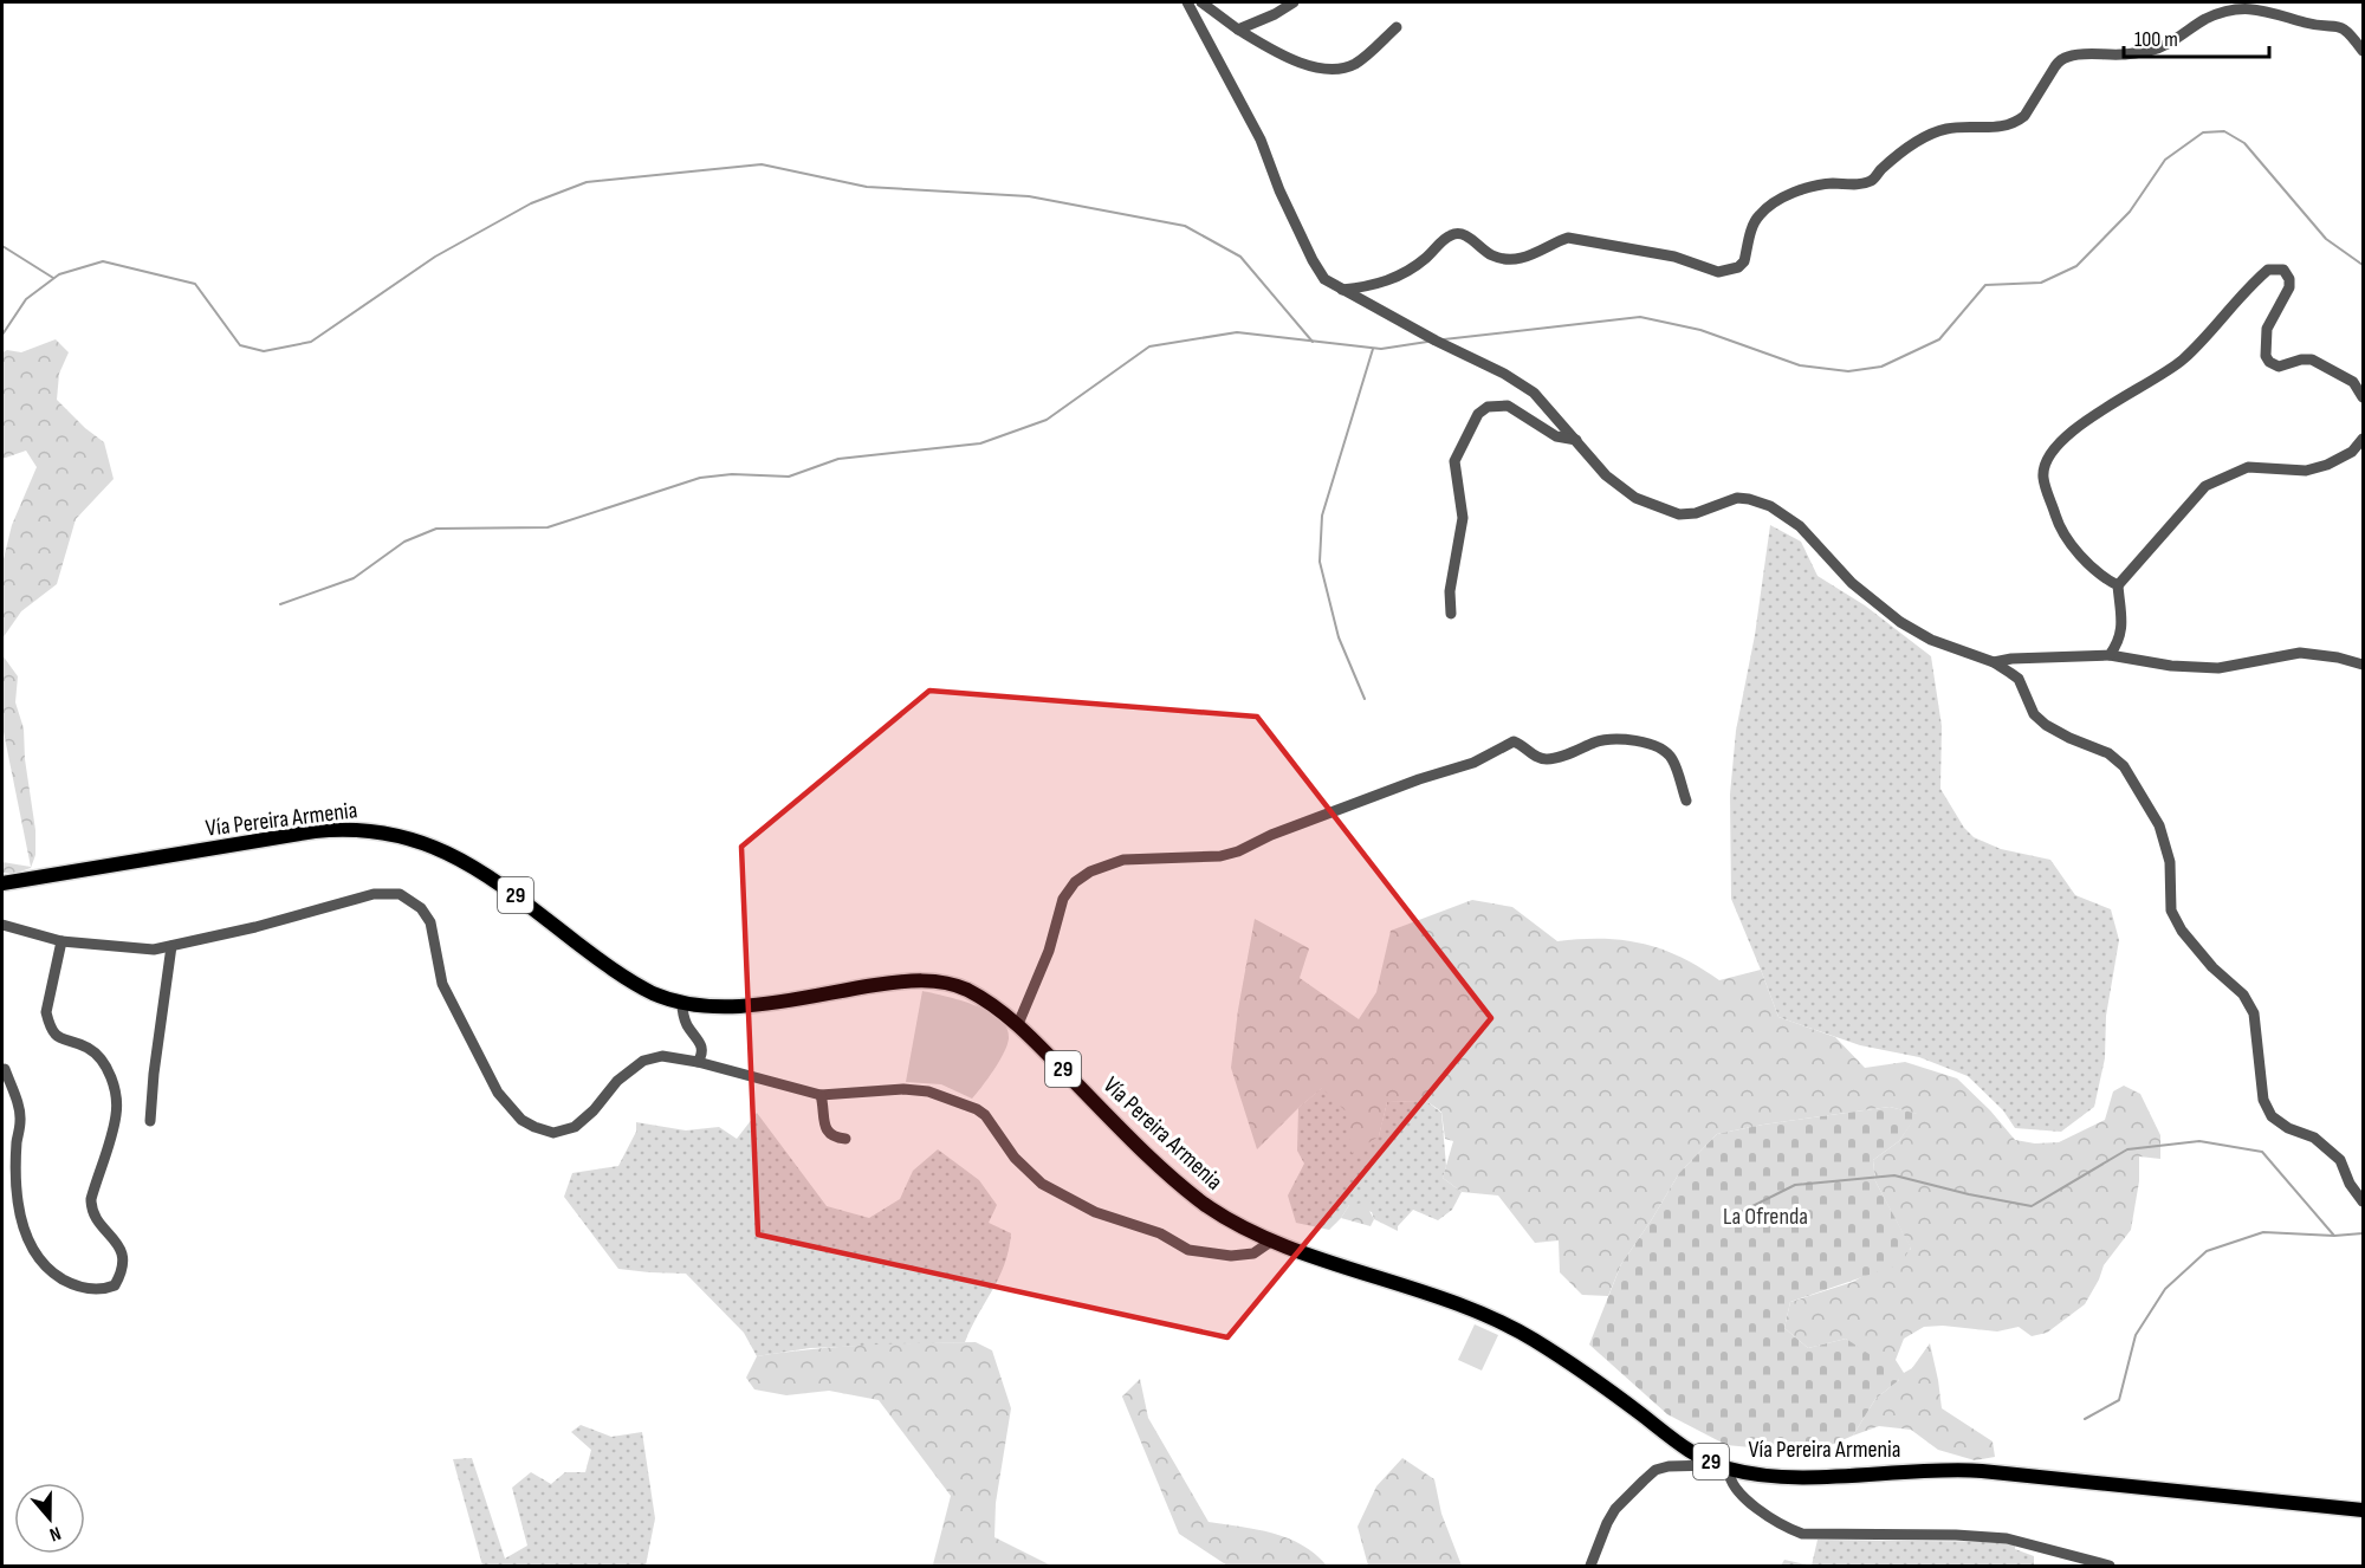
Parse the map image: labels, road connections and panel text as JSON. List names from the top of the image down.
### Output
{
  "streets": {
    "main road": ["Vía Pereira Armenia", "29"]
  },
  "parks": ["La Ofrenda"],
  "scale_bar": "100 m",
  "north": "bottom"
}
